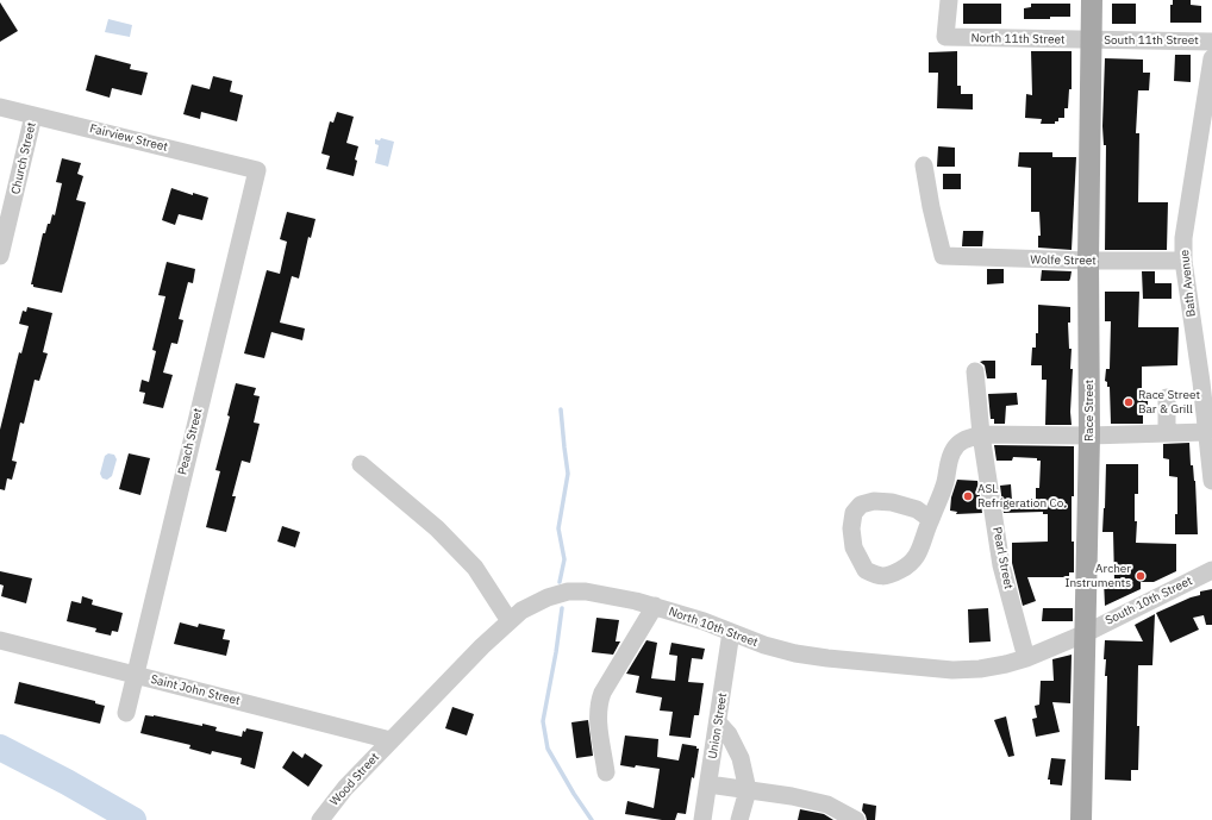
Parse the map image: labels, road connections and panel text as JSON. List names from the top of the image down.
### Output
{
  "streets": {
    "main road": ["Race Street"],
    "street": [
      "North 11th Street",
      "South 11th Street",
      "Fairview Street",
      "Church Street",
      "Wolfe Street",
      "Bath Avenue",
      "Peach Street",
      "Pearl Street",
      "South 10th Street",
      "North 10th Street",
      "Saint John Street",
      "Union Street",
      "Wood Street"
    ]
  },
  "crossings": [
    ["North 11th Street", "South 11th Street"],
    ["North 11th Street", "Race Street"],
    ["South 11th Street", "Race Street"],
    ["Fairview Street", "Church Street"],
    ["Fairview Street", "Peach Street"],
    ["Wolfe Street", "Bath Avenue"],
    ["Wolfe Street", "Race Street"],
    ["Race Street", "South 10th Street"],
    ["Race Street", "North 10th Street"],
    ["Peach Street", "Saint John Street"],
    ["Pearl Street", "North 10th Street"],
    ["South 10th Street", "North 10th Street"],
    ["North 10th Street", "Saint John Street"],
    ["North 10th Street", "Union Street"],
    ["North 10th Street", "Wood Street"],
    ["Saint John Street", "Wood Street"]
  ],
  "places": ["Race Street Bar & Grill", "ASL Refrigeration Co.", "Archer Instruments"]
}
